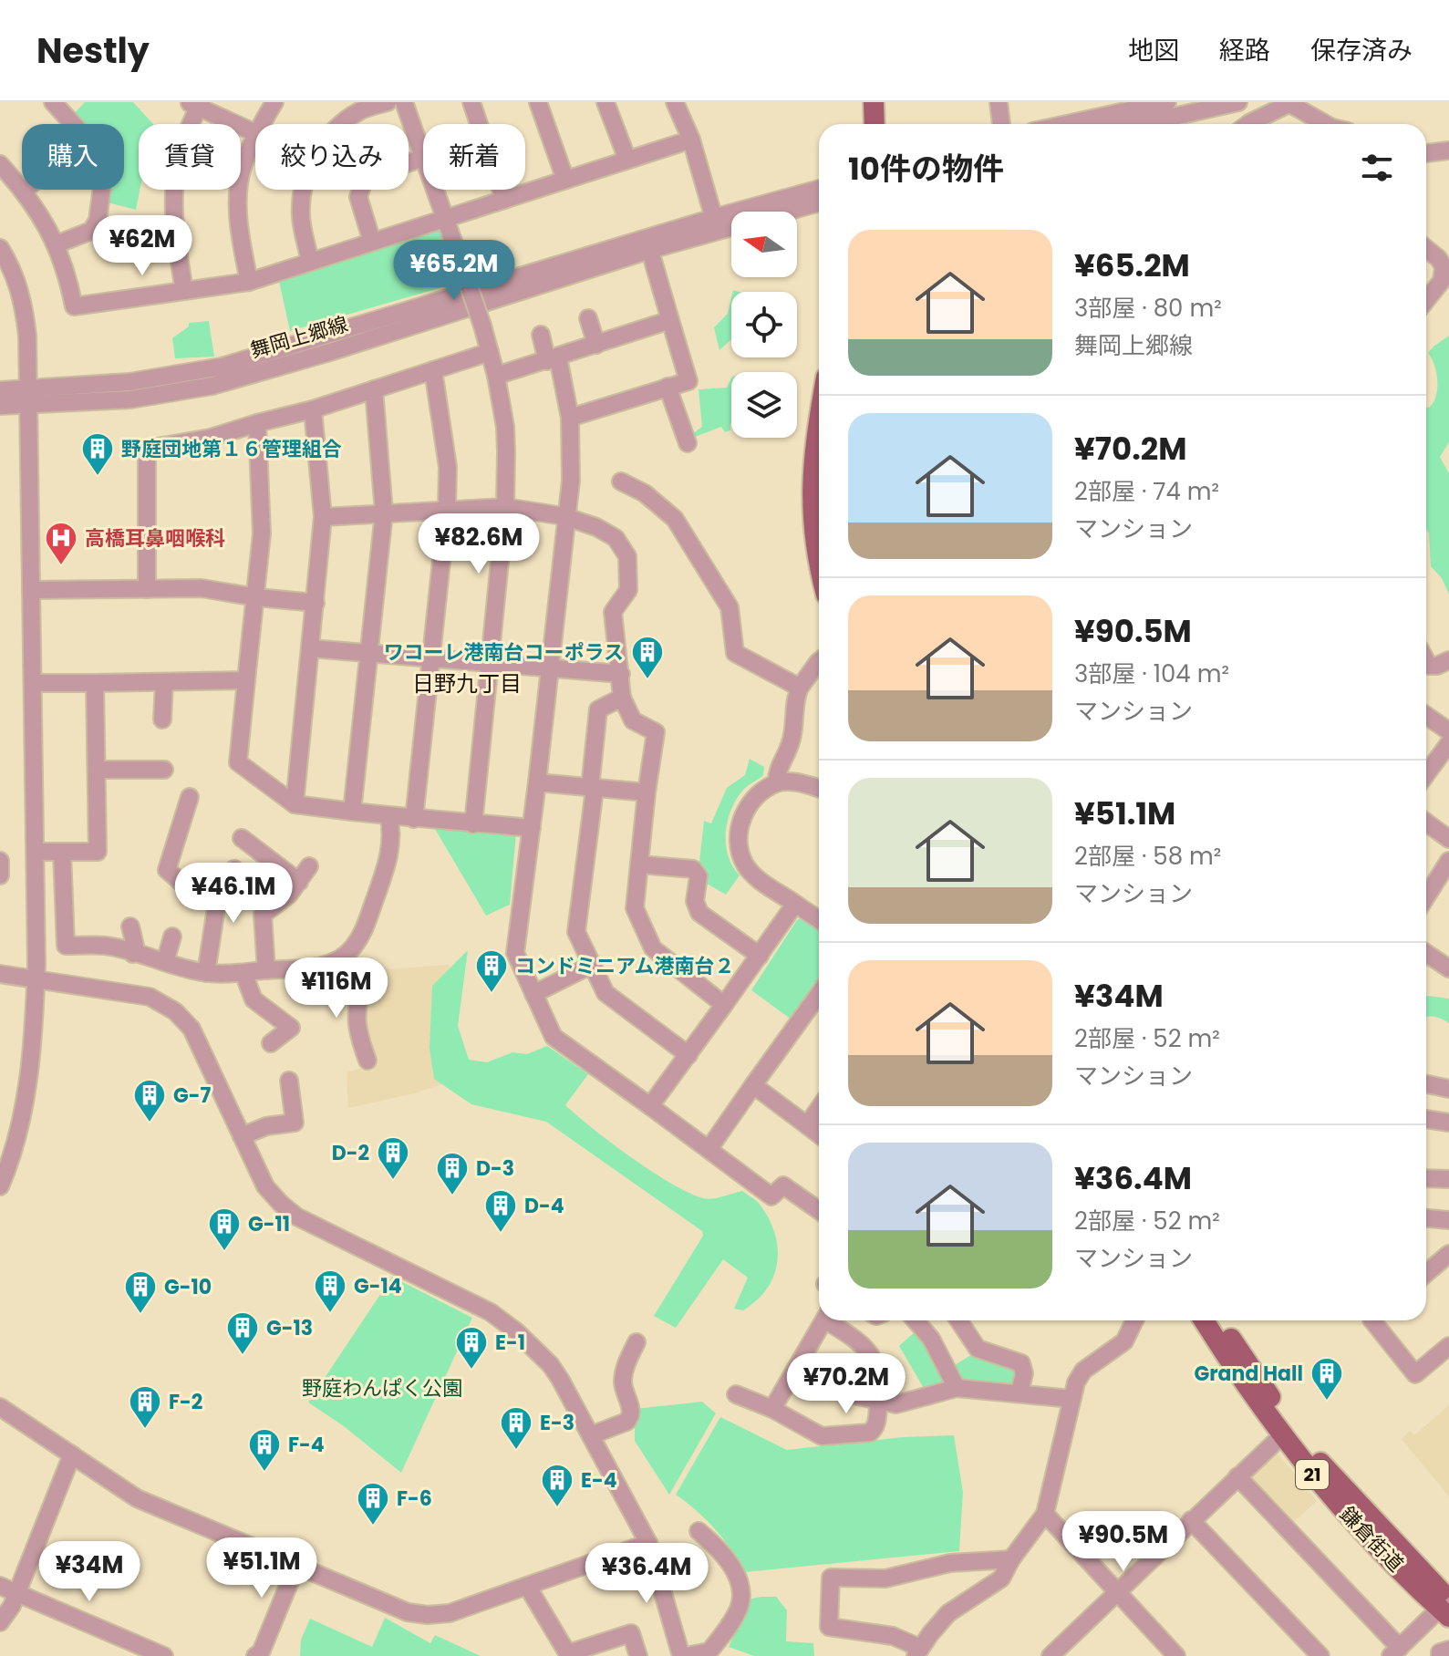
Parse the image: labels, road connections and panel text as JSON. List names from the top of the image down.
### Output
{
  "streets": {
    "main road": ["21", "鎌倉街道"],
    "street": ["舞岡上郷線"]
  },
  "districts": ["日野九丁目"],
  "parks": ["野庭わんぱく公園"],
  "places": {
    "building": [
      "野庭団地第１６管理組合",
      "ワコーレ港南台コーポラス",
      "コンドミニアム港南台２",
      "G-7",
      "D-2",
      "D-3",
      "D-4",
      "G-11",
      "G-14",
      "G-10",
      "G-13",
      "E-1",
      "Grand Hall",
      "F-2",
      "E-3",
      "F-4",
      "E-4",
      "F-6"
    ],
    "hospital": ["高橋耳鼻咽喉科"]
  },
  "north": "left",
  "page": {
    "header": "Nestly",
    "nav": ["地図", "経路", "保存済み"],
    "chip": [
      "購入",
      "賃貸",
      "絞り込み",
      "新着"
    ],
    "heading": "10件の物件",
    "list": [
      {
        "name": "¥65.2M",
        "note": "3部屋 · 80 m² · 舞岡上郷線"
      },
      {
        "name": "¥70.2M",
        "note": "2部屋 · 74 m² · マンション"
      },
      {
        "name": "¥90.5M",
        "note": "3部屋 · 104 m² · マンション"
      },
      {
        "name": "¥51.1M",
        "note": "2部屋 · 58 m² · マンション"
      },
      {
        "name": "¥34M",
        "note": "2部屋 · 52 m² · マンション"
      },
      {
        "name": "¥36.4M",
        "note": "2部屋 · 52 m² · マンション"
      }
    ],
    "price": [
      "¥62M",
      "¥65.2M",
      "¥82.6M",
      "¥46.1M",
      "¥116M",
      "¥70.2M",
      "¥90.5M",
      "¥51.1M",
      "¥34M",
      "¥36.4M"
    ]
  }
}
